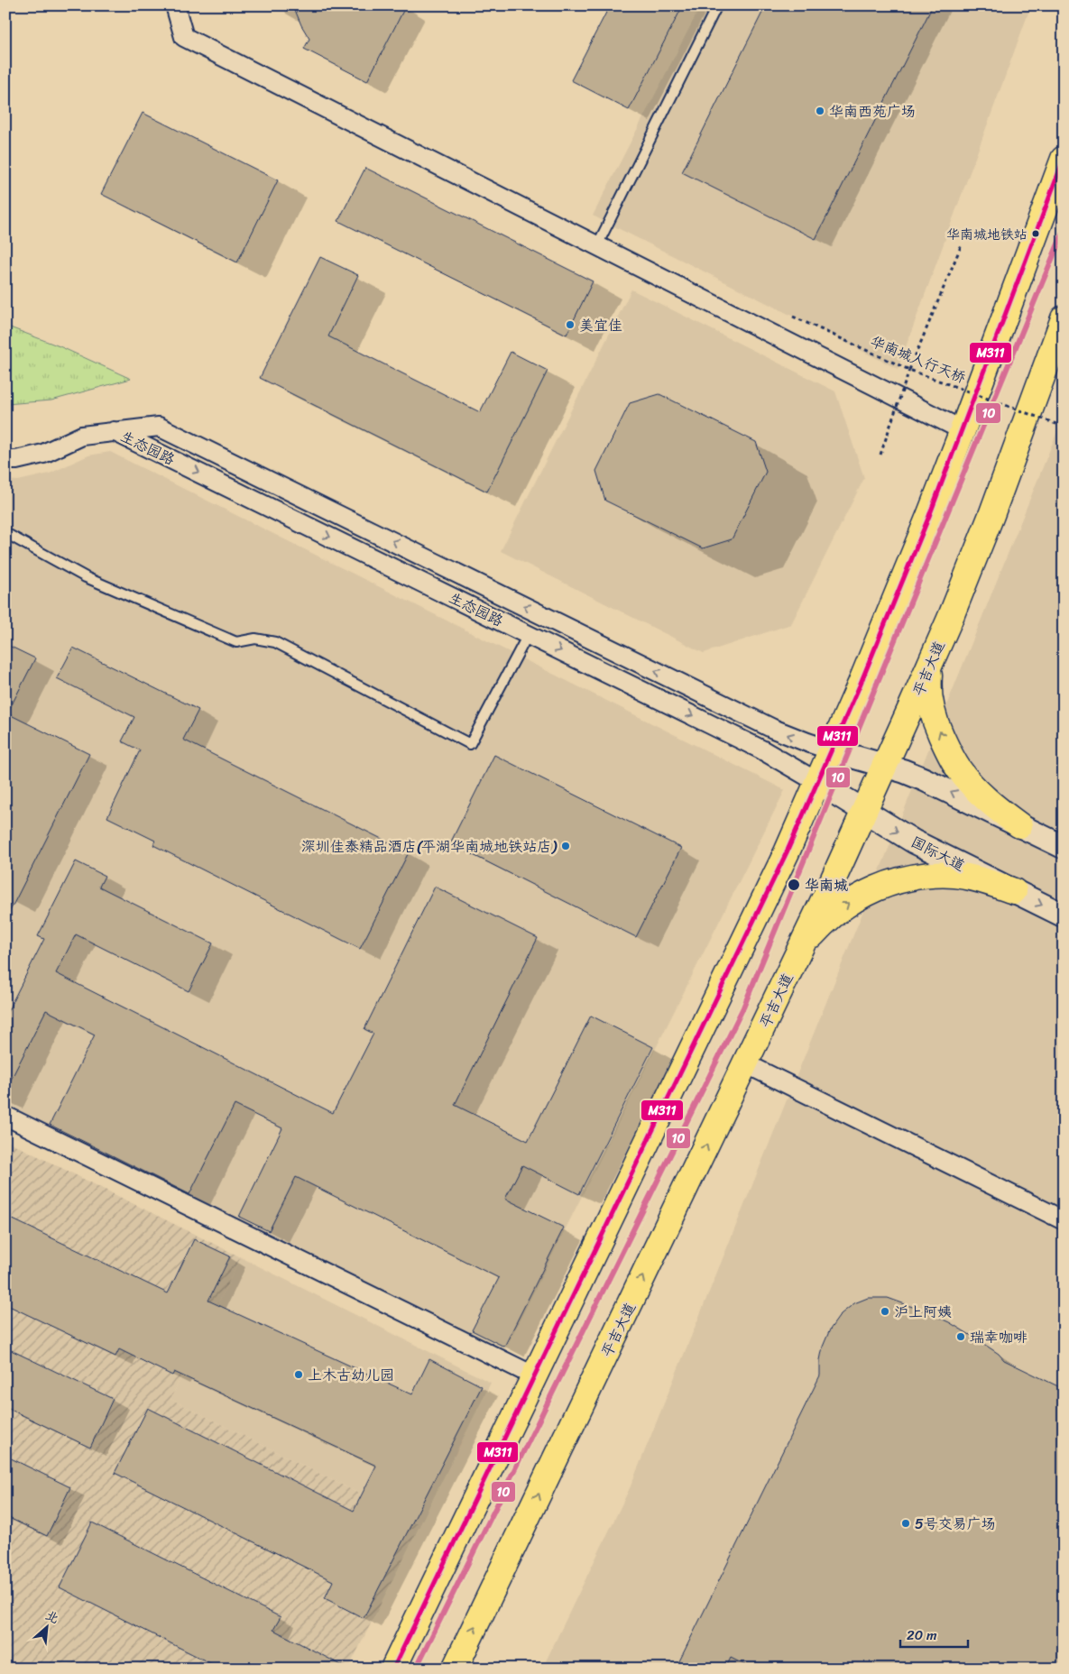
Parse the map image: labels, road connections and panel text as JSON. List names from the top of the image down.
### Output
{
  "streets": {
    "main road": ["平吉大道"],
    "street": ["生态园路", "国际大道"],
    "path": ["华南城人行天桥"]
  },
  "crossings": [
    ["生态园路", "国际大道"],
    ["平吉大道", "国际大道"]
  ],
  "places": [
    "华南西苑广场",
    "华南城地铁站",
    "美宜佳",
    "深圳佳泰精品酒店(平湖华南城地铁站店)",
    "华南城",
    "沪上阿姨",
    "瑞幸咖啡",
    "上木古幼儿园",
    "5号交易广场"
  ],
  "lines": ["transit line M311", "transit line 10"],
  "scale_bar": "20 m",
  "north": "top right"
}
